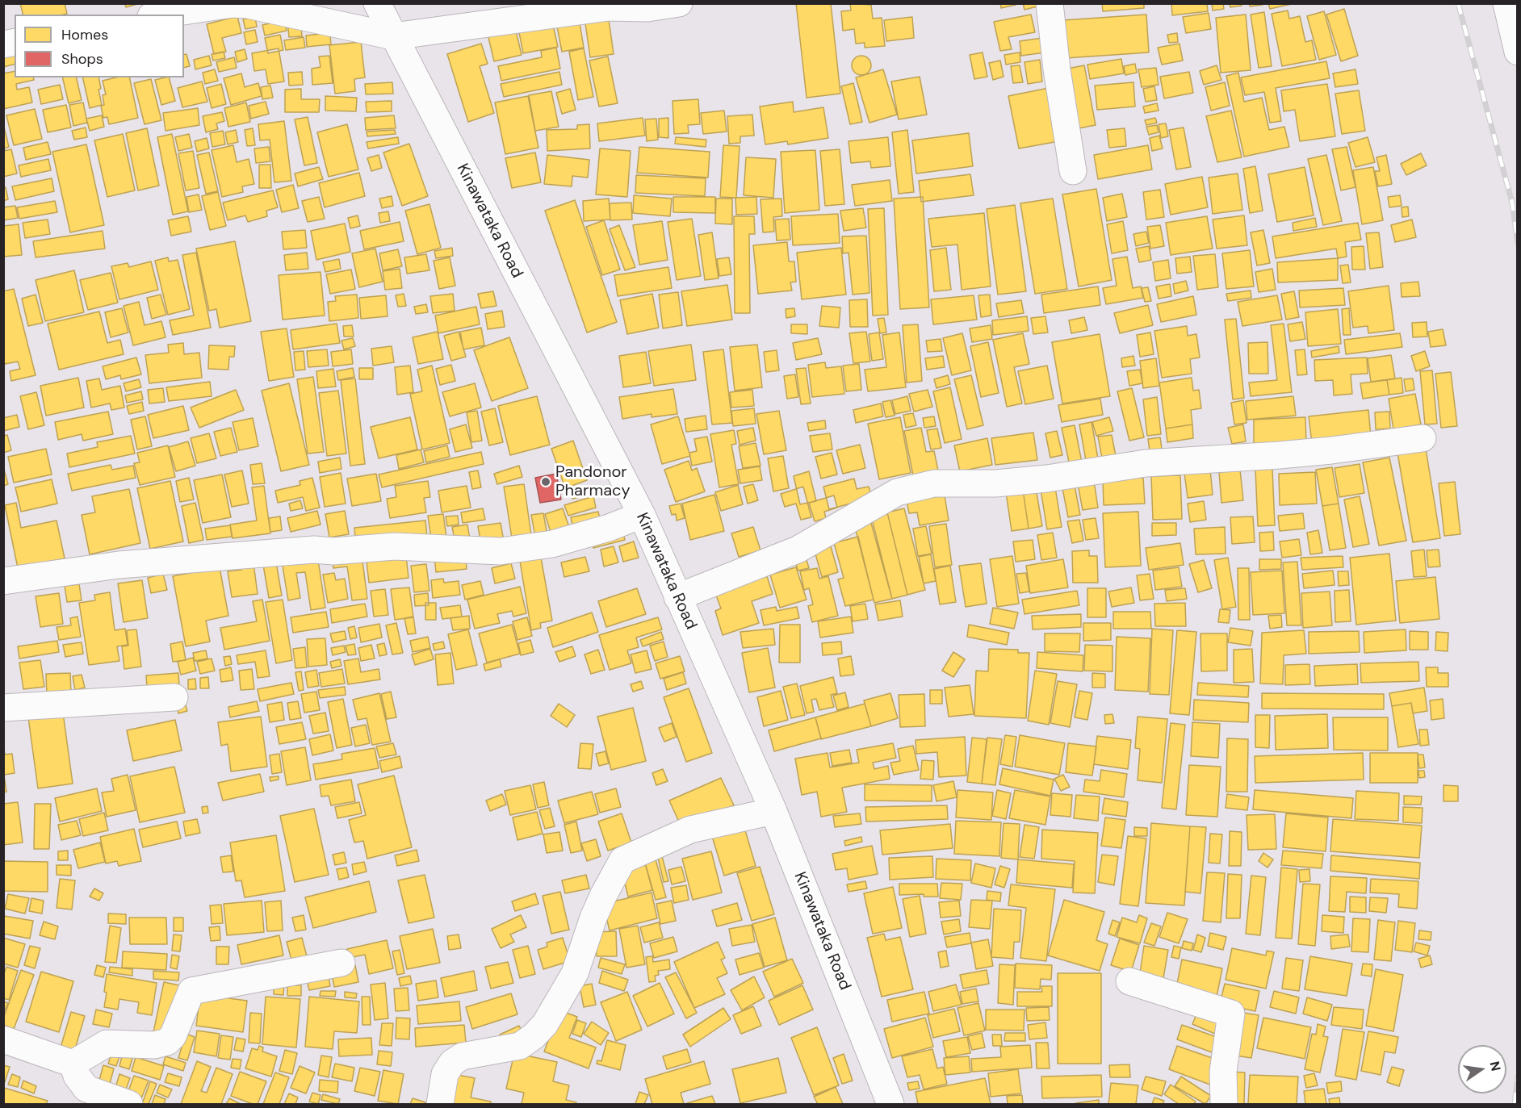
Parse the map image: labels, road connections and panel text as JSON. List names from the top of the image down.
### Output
{
  "streets": {
    "street": ["Kinawataka Road"]
  },
  "places": ["Pandonor Pharmacy"],
  "legend": ["Homes", "Shops"],
  "north": "right"
}
